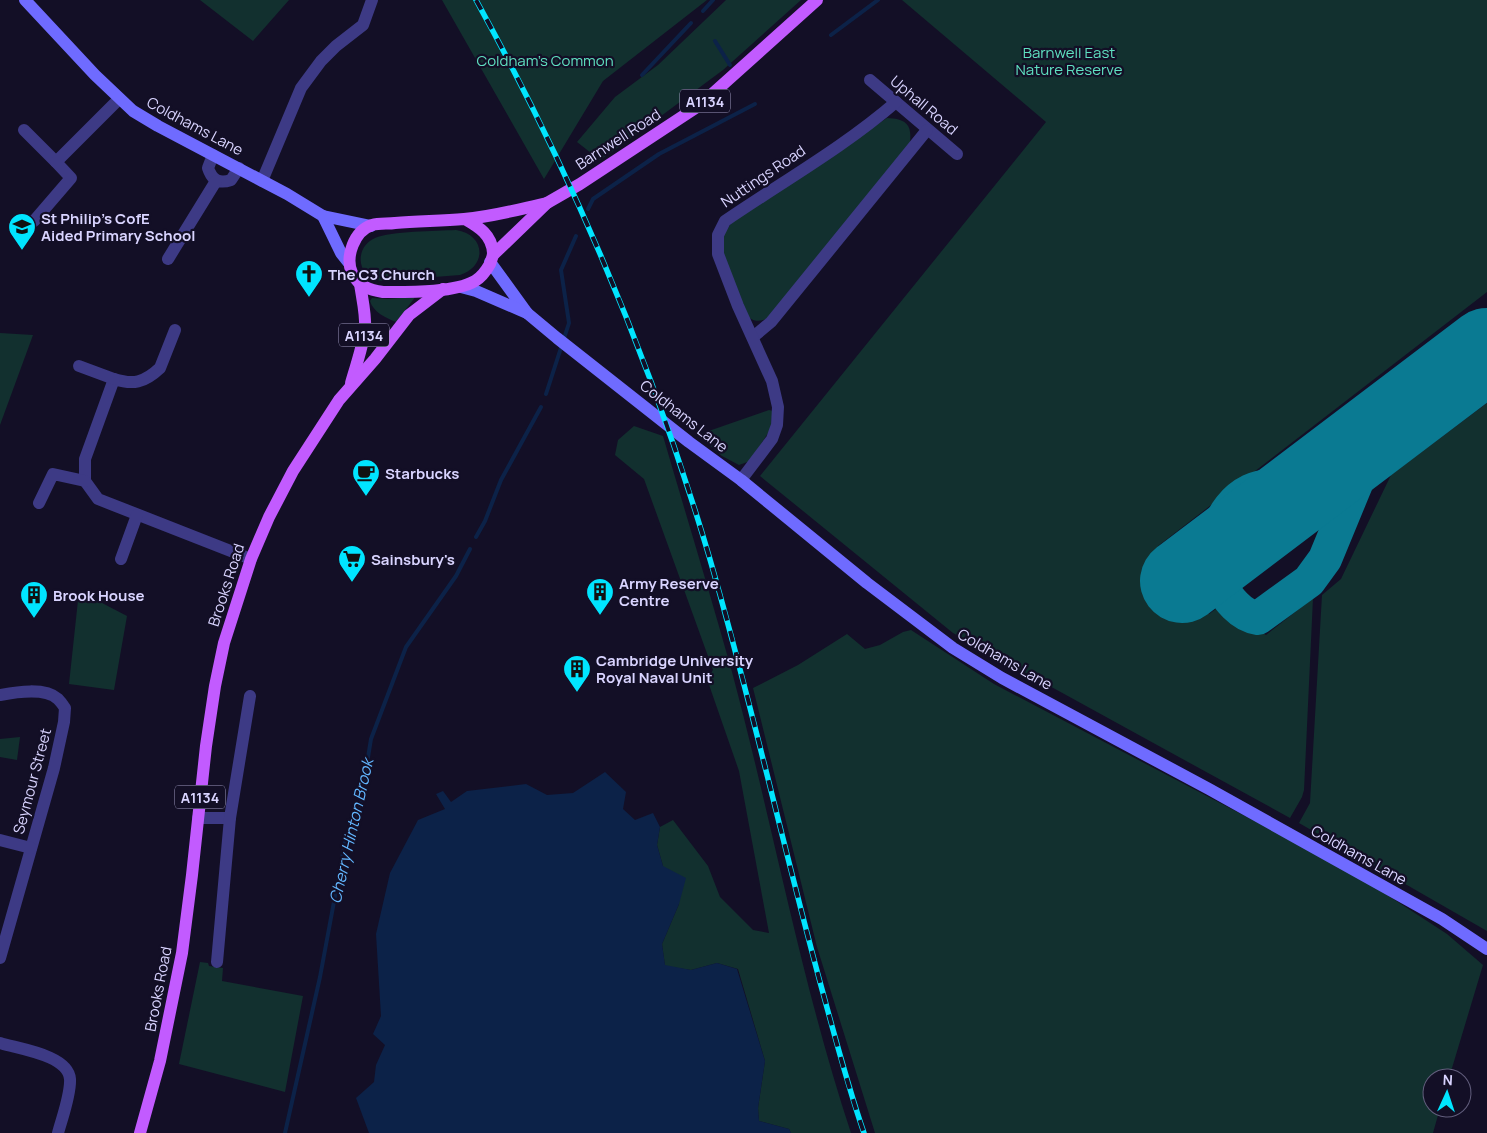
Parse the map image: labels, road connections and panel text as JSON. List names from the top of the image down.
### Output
{
  "streets": {
    "main road": ["A1134", "Barnwell Road", "Brooks Road"],
    "street": [
      "Uphall Road",
      "Coldhams Lane",
      "Nuttings Road",
      "Seymour Street"
    ]
  },
  "crossings": [
    ["A1134", "Coldhams Lane"],
    ["A1134", "Barnwell Road"],
    ["A1134", "Brooks Road"],
    ["Uphall Road", "Nuttings Road"],
    ["Coldhams Lane", "Barnwell Road"],
    ["Coldhams Lane", "Nuttings Road"]
  ],
  "water": ["Cherry Hinton Brook"],
  "parks": ["Barnwell East Nature Reserve", "Coldham's Common"],
  "places": {
    "school or university": ["St Philip's CofE Aided Primary School"],
    "church": ["The C3 Church"],
    "cafe": ["Starbucks"],
    "supermarket": ["Sainsbury's"],
    "building": ["Army Reserve Centre", "Brook House", "Cambridge University Royal Naval Unit"]
  },
  "north": "top"
}
